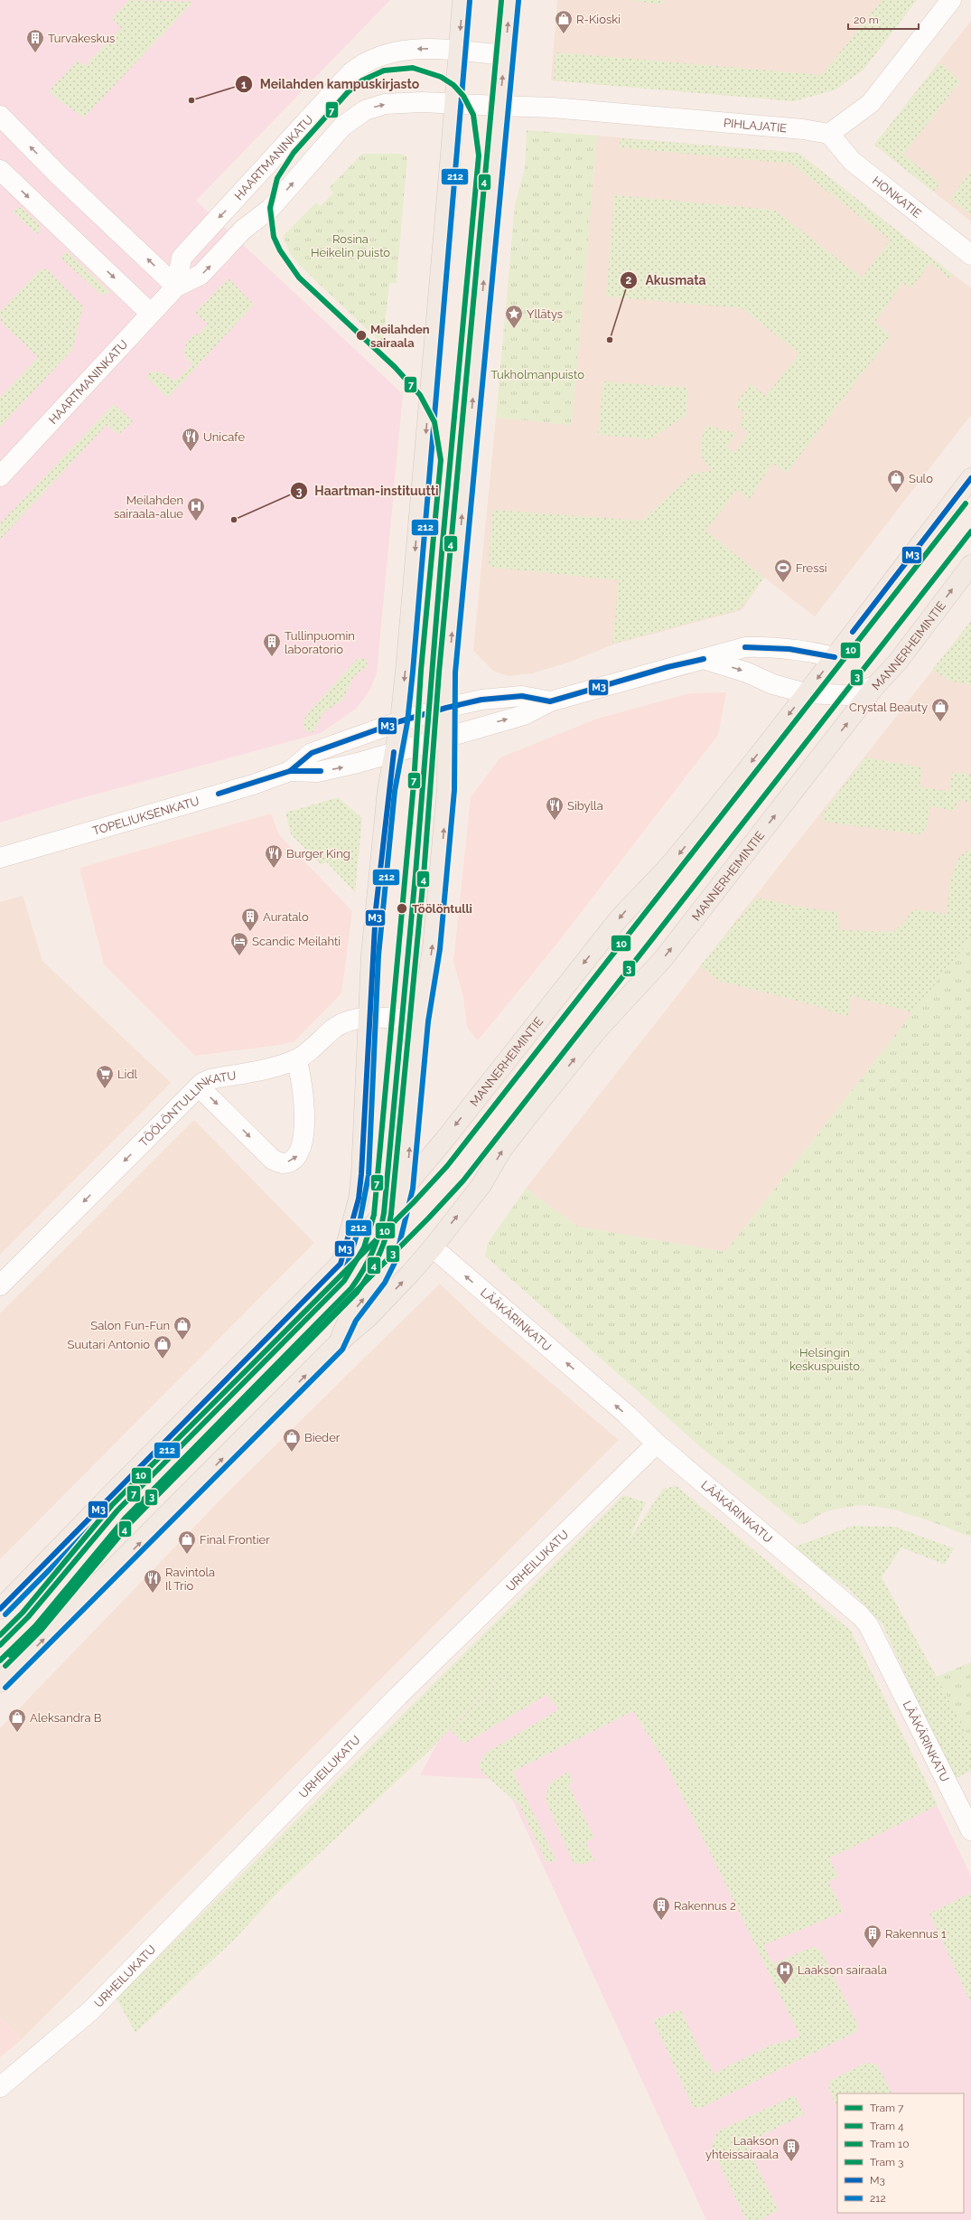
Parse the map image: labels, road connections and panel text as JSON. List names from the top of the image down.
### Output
{
  "streets": {
    "main road": ["MANNERHEIMINTIE"],
    "street": [
      "PIHLAJATIE",
      "HAARTMANINKATU",
      "HONKATIE",
      "TOPELIUKSENKATU",
      "TÖÖLÖNTULLINKATU",
      "LÄÄKÄRINKATU",
      "URHEILUKATU"
    ]
  },
  "crossings": [
    ["PIHLAJATIE", "HAARTMANINKATU"],
    ["PIHLAJATIE", "HONKATIE"],
    ["MANNERHEIMINTIE", "TOPELIUKSENKATU"],
    ["MANNERHEIMINTIE", "LÄÄKÄRINKATU"],
    ["LÄÄKÄRINKATU", "URHEILUKATU"]
  ],
  "one_way": ["TÖÖLÖNTULLINKATU", "LÄÄKÄRINKATU"],
  "parks": ["Rosina Heikelin puisto", "Tukholmanpuisto", "Helsingin keskuspuisto"],
  "places": {
    "shop": [
      "R-Kioski",
      "Sulo",
      "Crystal Beauty",
      "Salon Fun-Fun",
      "Suutari Antonio",
      "Bieder",
      "Final Frontier",
      "Aleksandra B"
    ],
    "building": [
      "Turvakeskus",
      "Tullinpuomin laboratorio",
      "Auratalo",
      "Rakennus 2",
      "Rakennus 1",
      "Laakson yhteissairaala"
    ],
    "other": [
      "Meilahden kampuskirjasto",
      "Meilahden sairaala",
      "Akusmata",
      "Haartman-instituutti",
      "Töölöntulli"
    ],
    "place": ["Yllätys"],
    "restaurant": [
      "Unicafe",
      "Sibylla",
      "Burger King",
      "Ravintola Il Trio"
    ],
    "hospital": ["Meilahden sairaala-alue", "Laakson sairaala"],
    "sports": ["Fressi"],
    "hotel": ["Scandic Meilahti"],
    "supermarket": ["Lidl"]
  },
  "lines": [
    "tram line 4",
    "transit line 212",
    "tram line 7",
    "transit line M3",
    "tram line 10",
    "tram line 3"
  ],
  "legend": [
    "Tram 7",
    "Tram 4",
    "Tram 10",
    "Tram 3",
    "M3",
    "212"
  ],
  "scale_bar": "20 m"
}
